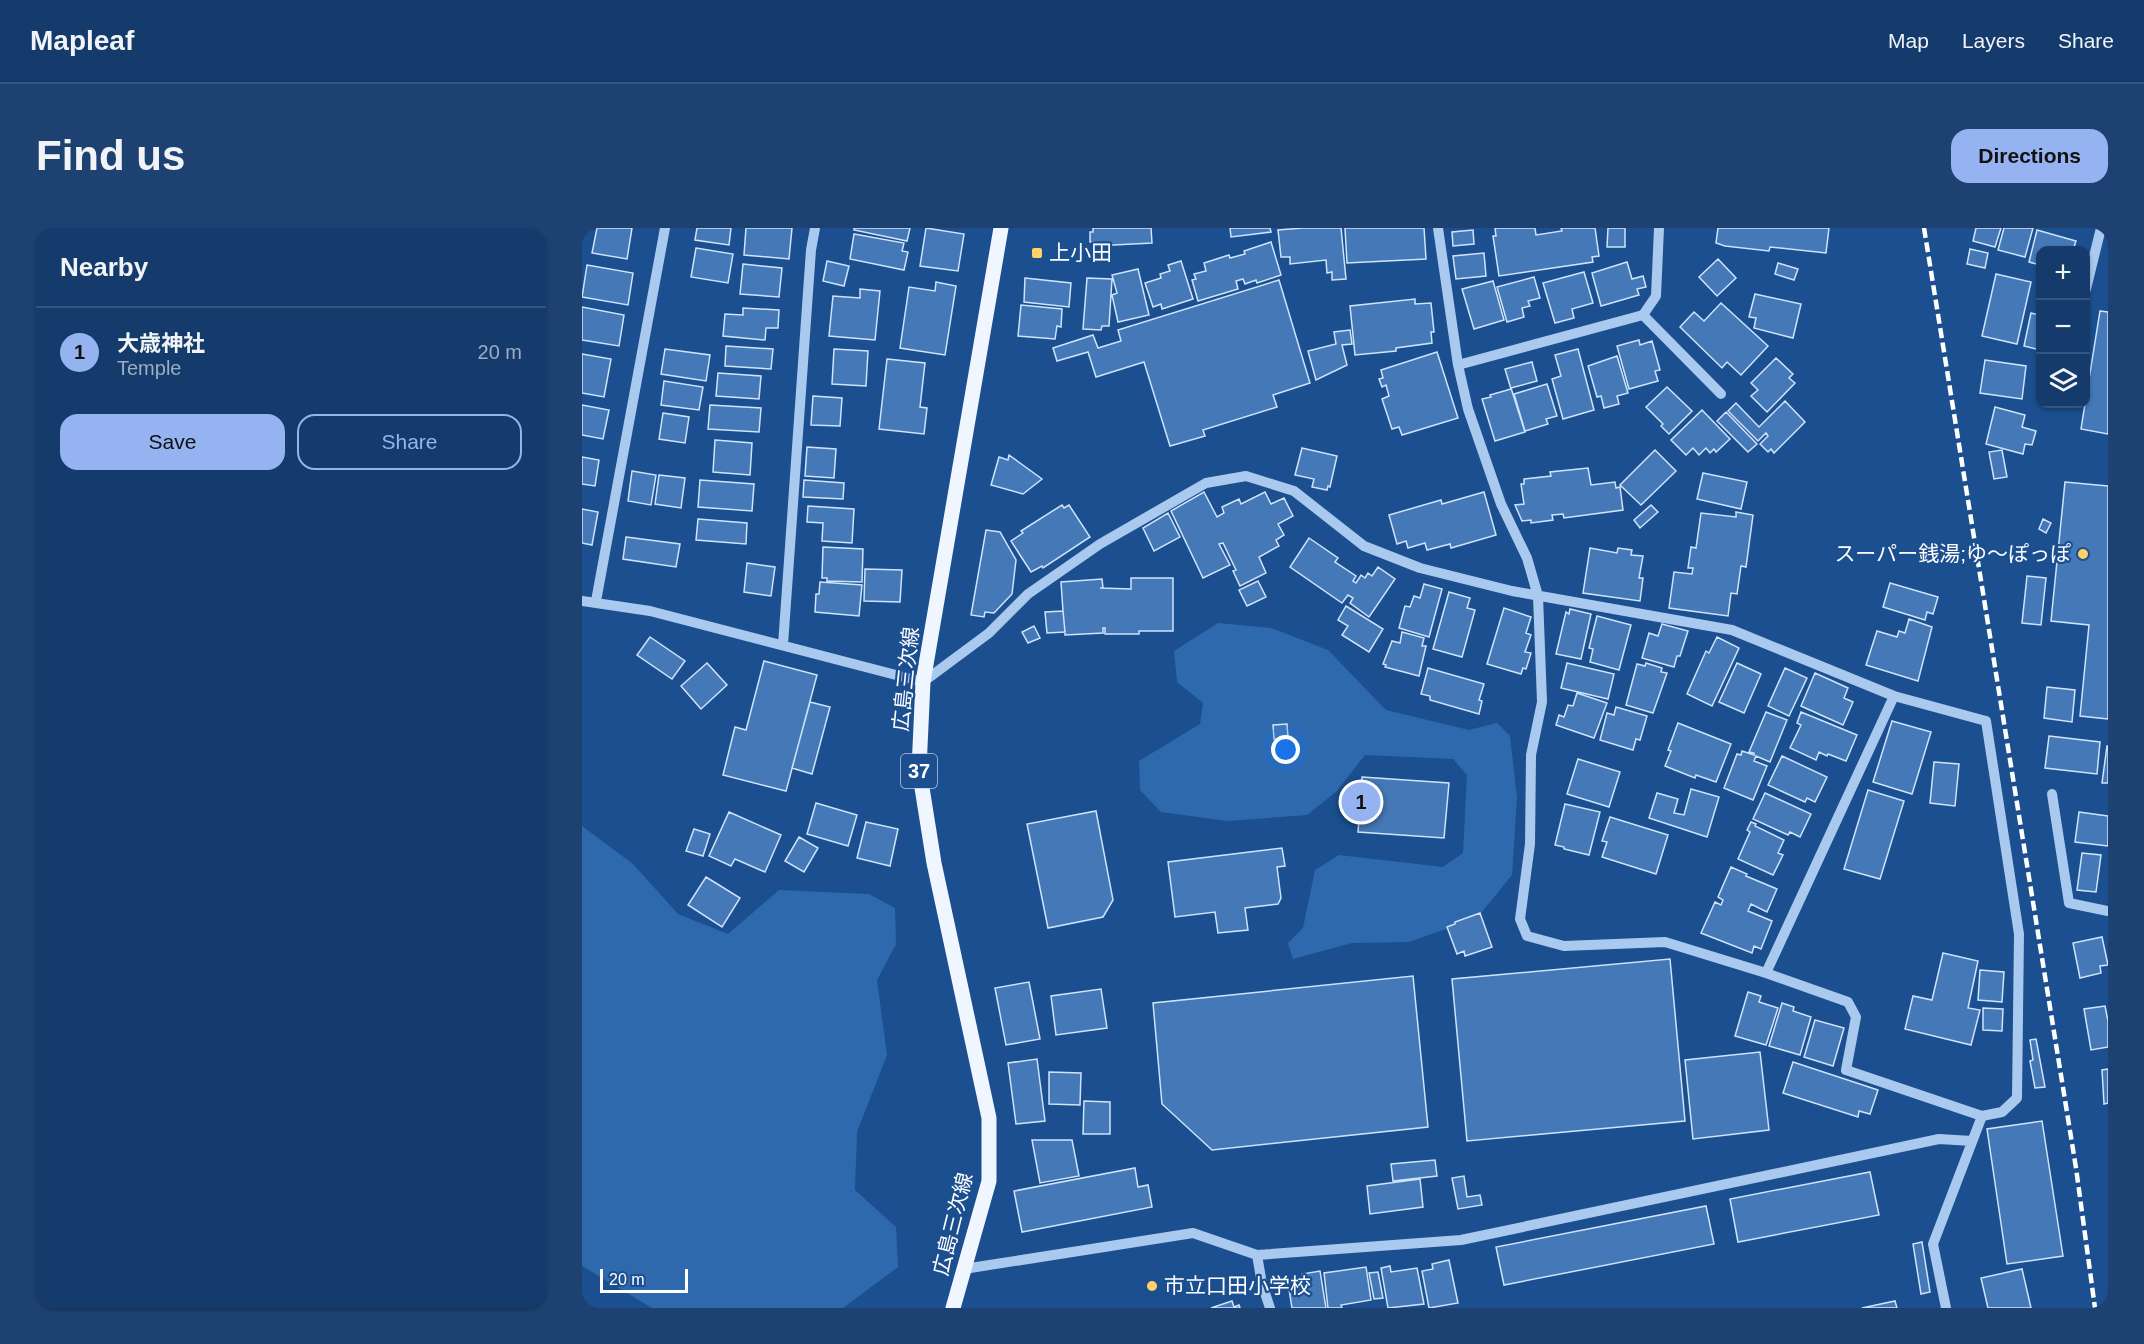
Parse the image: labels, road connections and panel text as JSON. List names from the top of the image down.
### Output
{
  "streets": {
    "main road": ["広島三次線", "37"]
  },
  "places": {
    "transit": ["上小田"],
    "other": ["スーパー銭湯;ゆ～ぽっぽ", "市立口田小学校"]
  },
  "scale_bar": "20 m",
  "page": {
    "header": "Mapleaf",
    "nav": ["Map", "Layers", "Share"],
    "buttons": [
      "Directions",
      ["Save", "Share"]
    ],
    "title": "Find us",
    "heading": "Nearby",
    "map_buttons": ["+", "−"],
    "list": [
      {
        "mark": "1",
        "name": "大歳神社",
        "note": "Temple",
        "value": "20 m"
      }
    ],
    "pins": "1",
    "scale": "20 m"
  }
}
